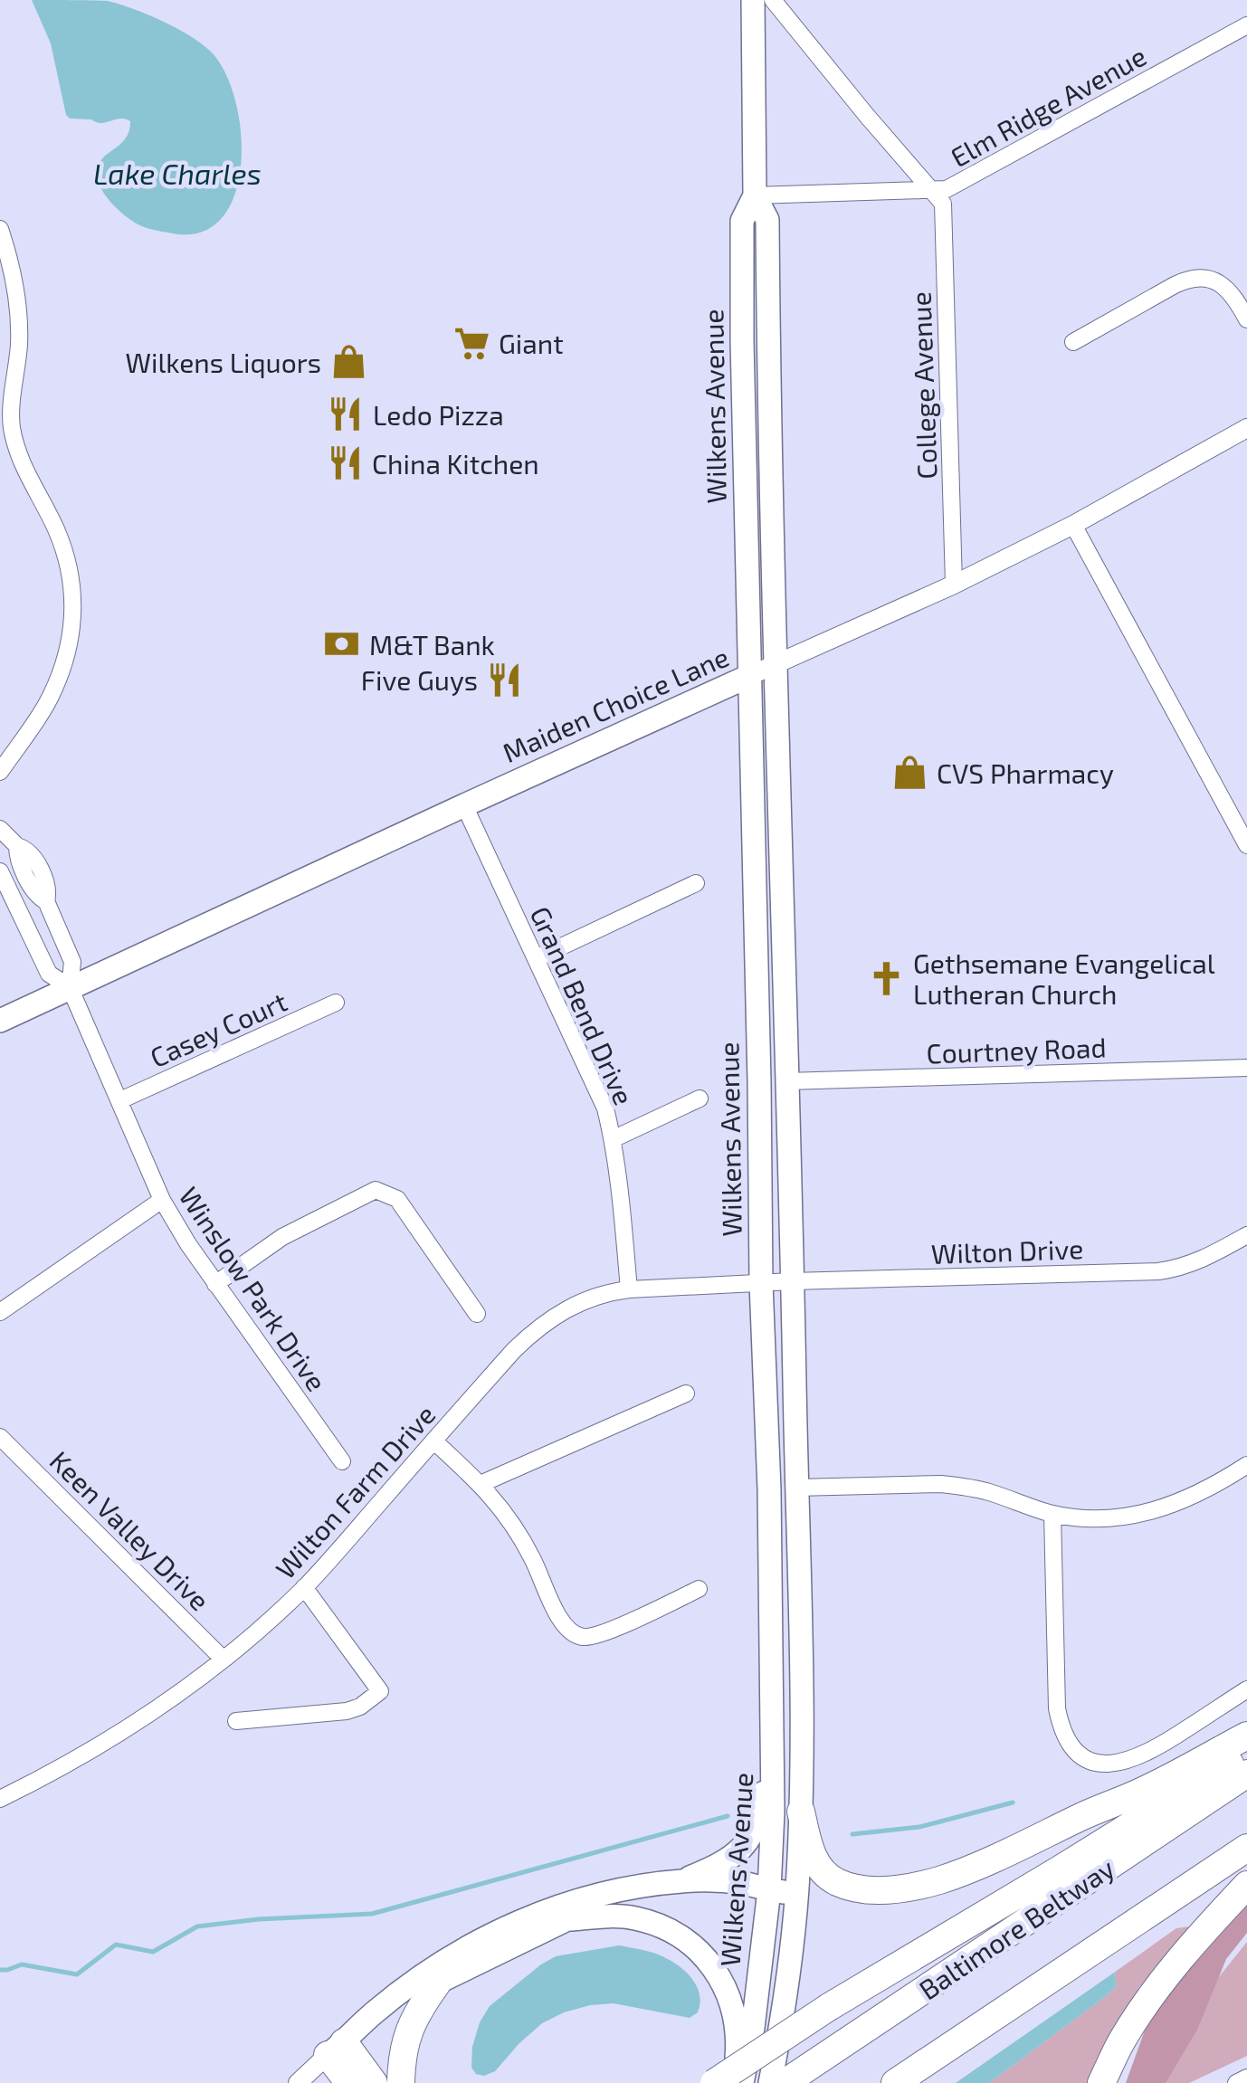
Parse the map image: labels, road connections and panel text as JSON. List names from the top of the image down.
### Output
{
  "streets": {
    "highway": ["Baltimore Beltway"],
    "main road": ["Wilkens Avenue", "Maiden Choice Lane"],
    "street": [
      "Elm Ridge Avenue",
      "College Avenue",
      "Grand Bend Drive",
      "Casey Court",
      "Courtney Road",
      "Wilton Drive",
      "Winslow Park Drive",
      "Wilton Farm Drive",
      "Keen Valley Drive"
    ]
  },
  "crossings": [
    ["Elm Ridge Avenue", "College Avenue"],
    ["Elm Ridge Avenue", "Wilkens Avenue"],
    ["College Avenue", "Maiden Choice Lane"],
    ["Wilkens Avenue", "Maiden Choice Lane"],
    ["Wilkens Avenue", "Courtney Road"],
    ["Wilkens Avenue", "Wilton Drive"],
    ["Wilkens Avenue", "Wilton Farm Drive"],
    ["Maiden Choice Lane", "Grand Bend Drive"],
    ["Maiden Choice Lane", "Winslow Park Drive"],
    ["Grand Bend Drive", "Wilton Farm Drive"],
    ["Casey Court", "Winslow Park Drive"],
    ["Wilton Drive", "Wilton Farm Drive"],
    ["Wilton Farm Drive", "Keen Valley Drive"]
  ],
  "water": ["Lake Charles"],
  "places": {
    "supermarket": ["Giant"],
    "shop": ["Wilkens Liquors", "CVS Pharmacy"],
    "restaurant": ["Ledo Pizza", "China Kitchen", "Five Guys"],
    "bank": ["M&T Bank"],
    "church": ["Gethsemane Evangelical Lutheran Church"]
  }
}
